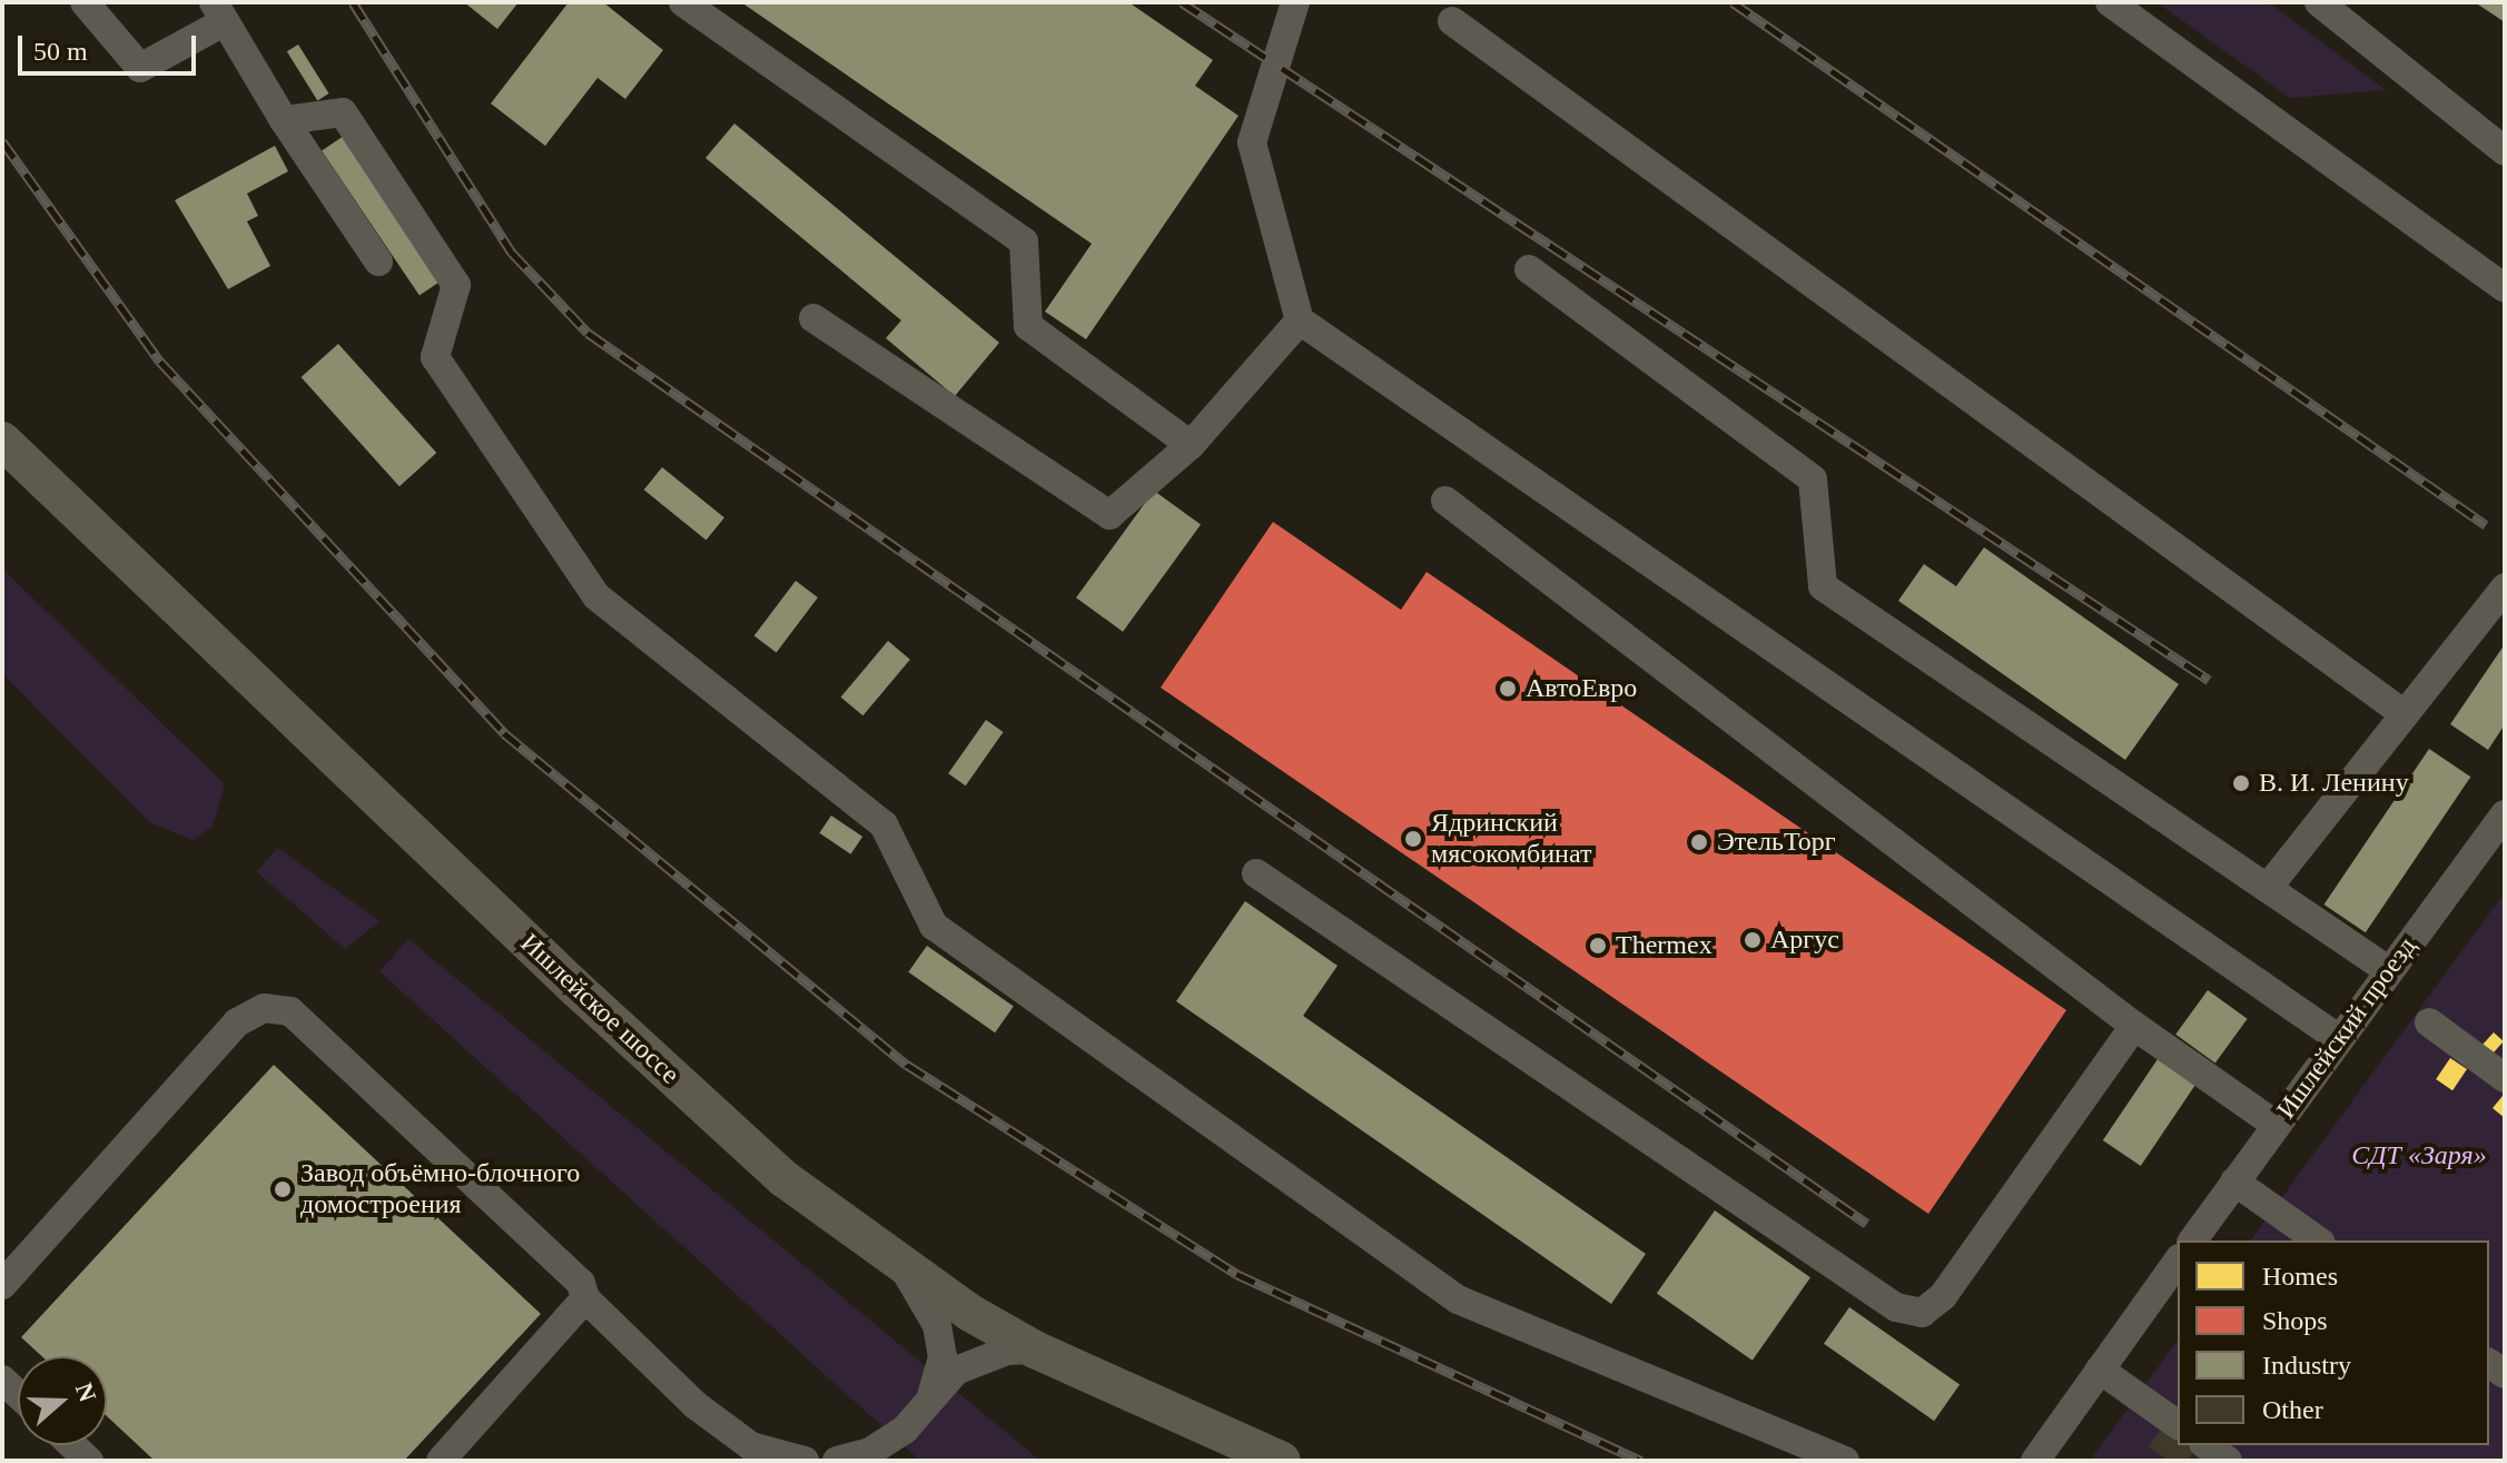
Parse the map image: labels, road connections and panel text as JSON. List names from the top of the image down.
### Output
{
  "streets": {
    "main road": ["Ишлейское шоссе"],
    "street": ["Ишлейский проезд"]
  },
  "parks": ["СДТ «Заря»"],
  "places": [
    "АвтоЕвро",
    "В. И. Ленину",
    "Ядринский мясокомбинат",
    "ЭтельТорг",
    "Аргус",
    "Thermex",
    "Завод объёмно-блочного домостроения"
  ],
  "legend": [
    "Homes",
    "Shops",
    "Industry",
    "Other"
  ],
  "scale_bar": "50 m",
  "north": "right"
}
